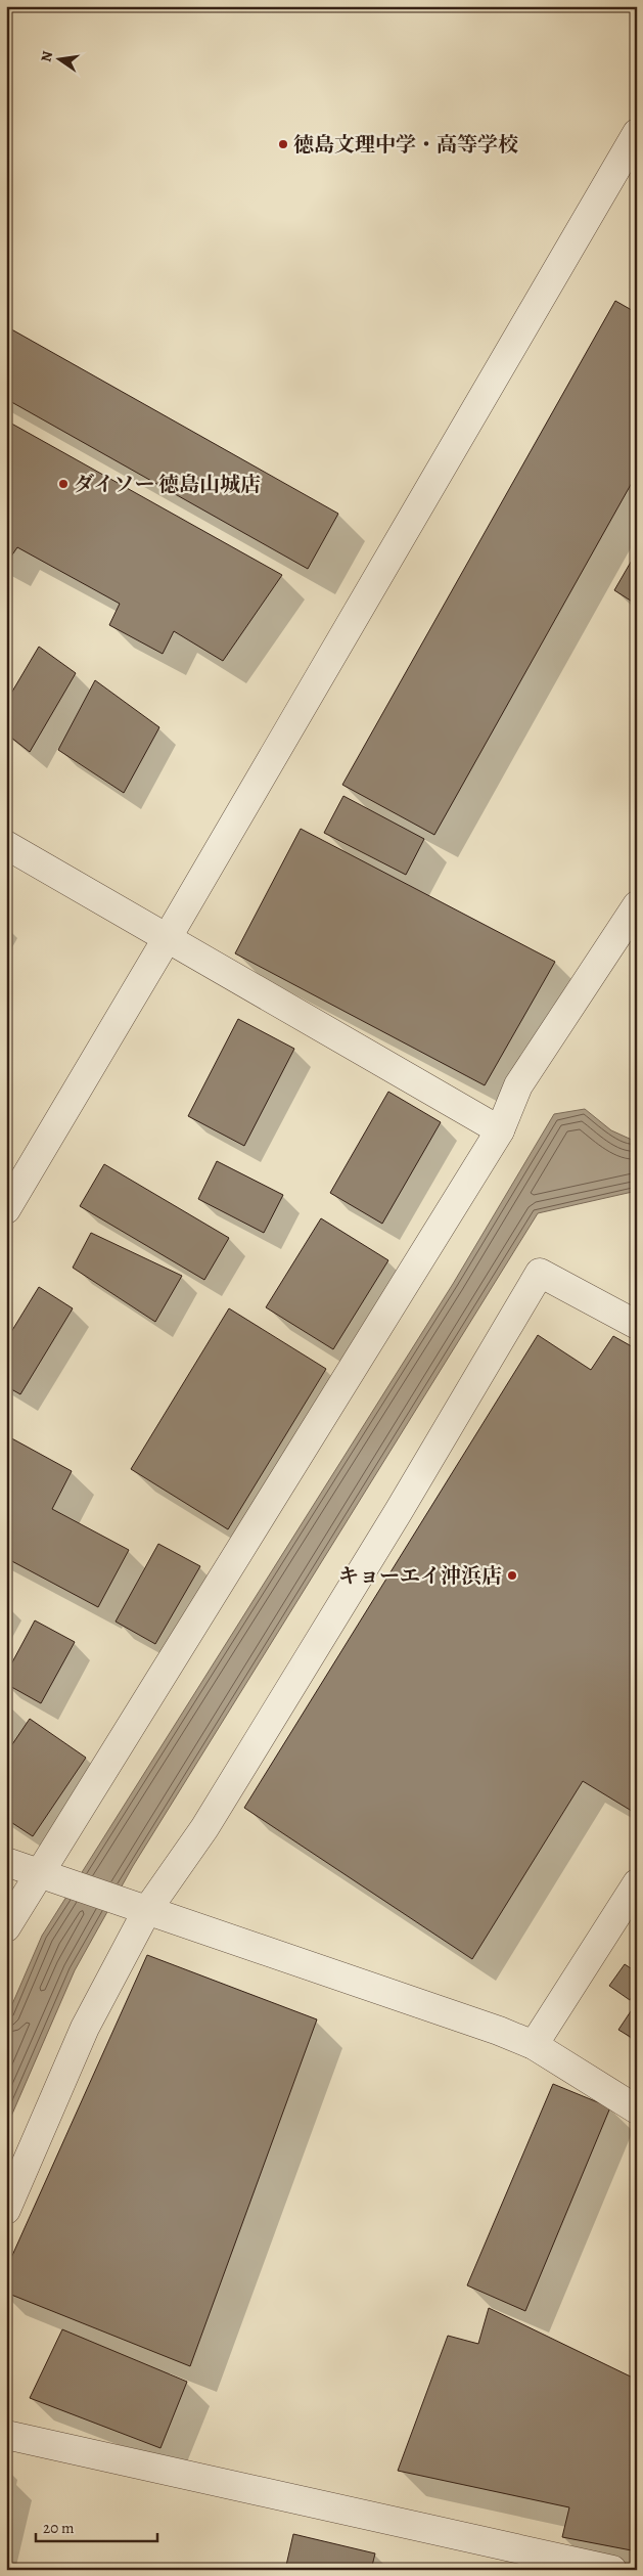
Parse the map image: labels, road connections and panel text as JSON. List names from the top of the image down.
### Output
{
  "places": ["徳島文理中学・高等学校", "ダイソー 徳島山城店", "キョーエイ沖浜店"],
  "scale_bar": "20 m",
  "north": "left"
}
